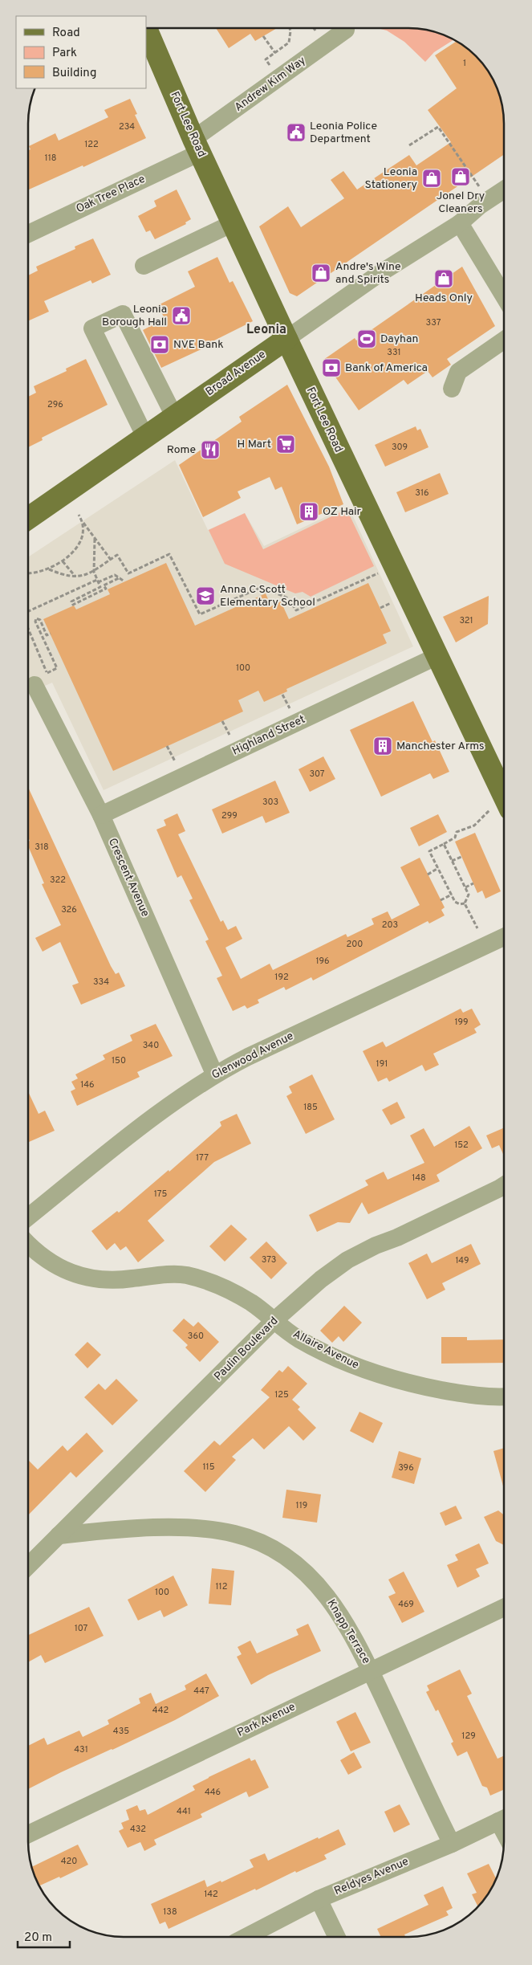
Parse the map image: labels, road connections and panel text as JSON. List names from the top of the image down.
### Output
{
  "streets": {
    "main road": ["Fort Lee Road", "Broad Avenue"],
    "street": [
      "Andrew Kim Way",
      "Oak Tree Place",
      "Highland Street",
      "Crescent Avenue",
      "Glenwood Avenue",
      "Paulin Boulevard",
      "Allaire Avenue",
      "Knapp Terrace",
      "Park Avenue",
      "Reldyes Avenue"
    ]
  },
  "crossings": [
    ["Andrew Kim Way", "Fort Lee Road"],
    ["Andrew Kim Way", "Oak Tree Place"],
    ["Fort Lee Road", "Oak Tree Place"],
    ["Fort Lee Road", "Broad Avenue"],
    ["Fort Lee Road", "Highland Street"],
    ["Highland Street", "Crescent Avenue"],
    ["Crescent Avenue", "Glenwood Avenue"],
    ["Paulin Boulevard", "Allaire Avenue"],
    ["Paulin Boulevard", "Knapp Terrace"],
    ["Knapp Terrace", "Park Avenue"],
    ["Knapp Terrace", "Reldyes Avenue"]
  ],
  "districts": ["Leonia"],
  "places": {
    "public building": ["Leonia Police Department", "Leonia Borough Hall"],
    "shop": [
      "Jonel Dry Cleaners",
      "Leonia Stationery",
      "Andre's Wine and Spirits",
      "Heads Only"
    ],
    "sports": ["Dayhan"],
    "bank": ["NVE Bank", "Bank of America"],
    "supermarket": ["H Mart"],
    "restaurant": ["Rome"],
    "building": ["OZ Hair", "Manchester Arms"],
    "school or university": ["Anna C Scott Elementary School"]
  },
  "house_numbers": [
    "1",
    "234",
    "122",
    "118",
    "337",
    "331",
    "296",
    "309",
    "316",
    "321",
    "100",
    "307",
    "303",
    "299",
    "318",
    "322",
    "326",
    "203",
    "200",
    "196",
    "192",
    "334",
    "199",
    "340",
    "150",
    "191",
    "146",
    "185",
    "152",
    "177",
    "148",
    "175",
    "373",
    "149",
    "360",
    "125",
    "115",
    "396",
    "119",
    "112",
    "100",
    "469",
    "107",
    "447",
    "442",
    "435",
    "129",
    "431",
    "446",
    "441",
    "432",
    "420",
    "142",
    "138"
  ],
  "legend": ["Road", "Park", "Building"],
  "scale_bar": "20 m"
}
